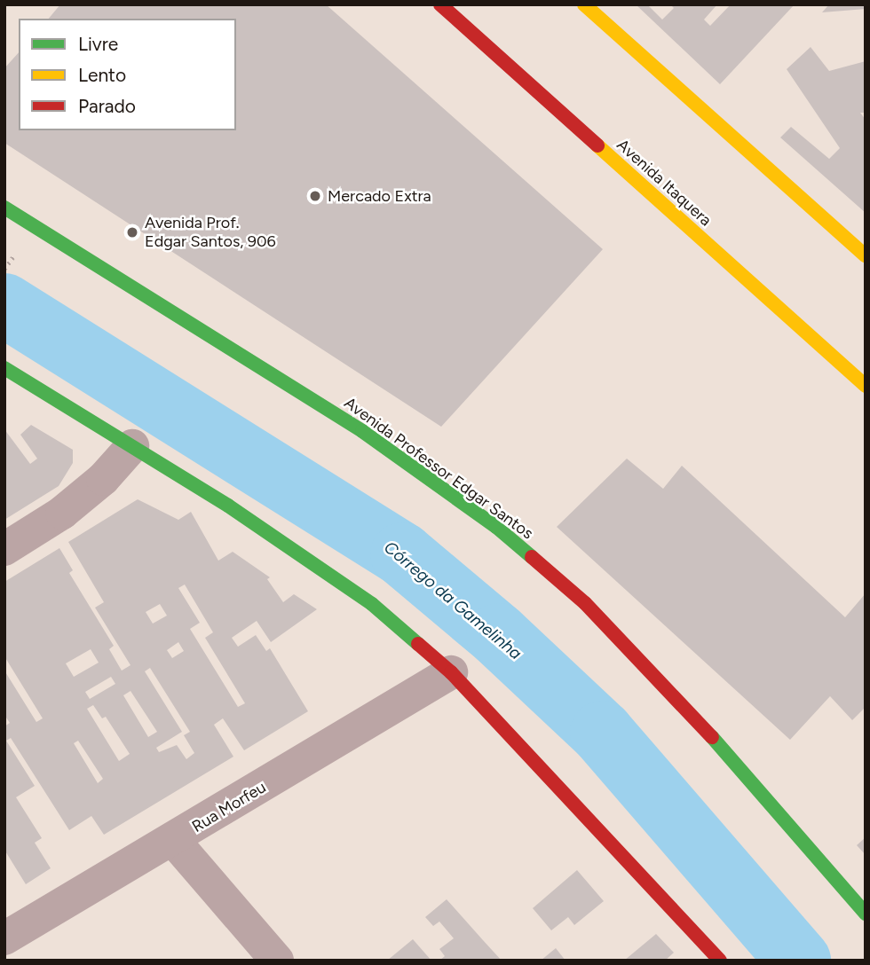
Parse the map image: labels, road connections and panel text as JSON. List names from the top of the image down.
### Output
{
  "streets": {
    "main road": ["Avenida Itaquera", "Avenida Professor Edgar Santos"],
    "street": ["Rua Morfeu"]
  },
  "water": ["Córrego da Gamelinha"],
  "places": ["Mercado Extra", "Avenida Prof. Edgar Santos, 906"],
  "legend": ["Livre", "Lento", "Parado"]
}
